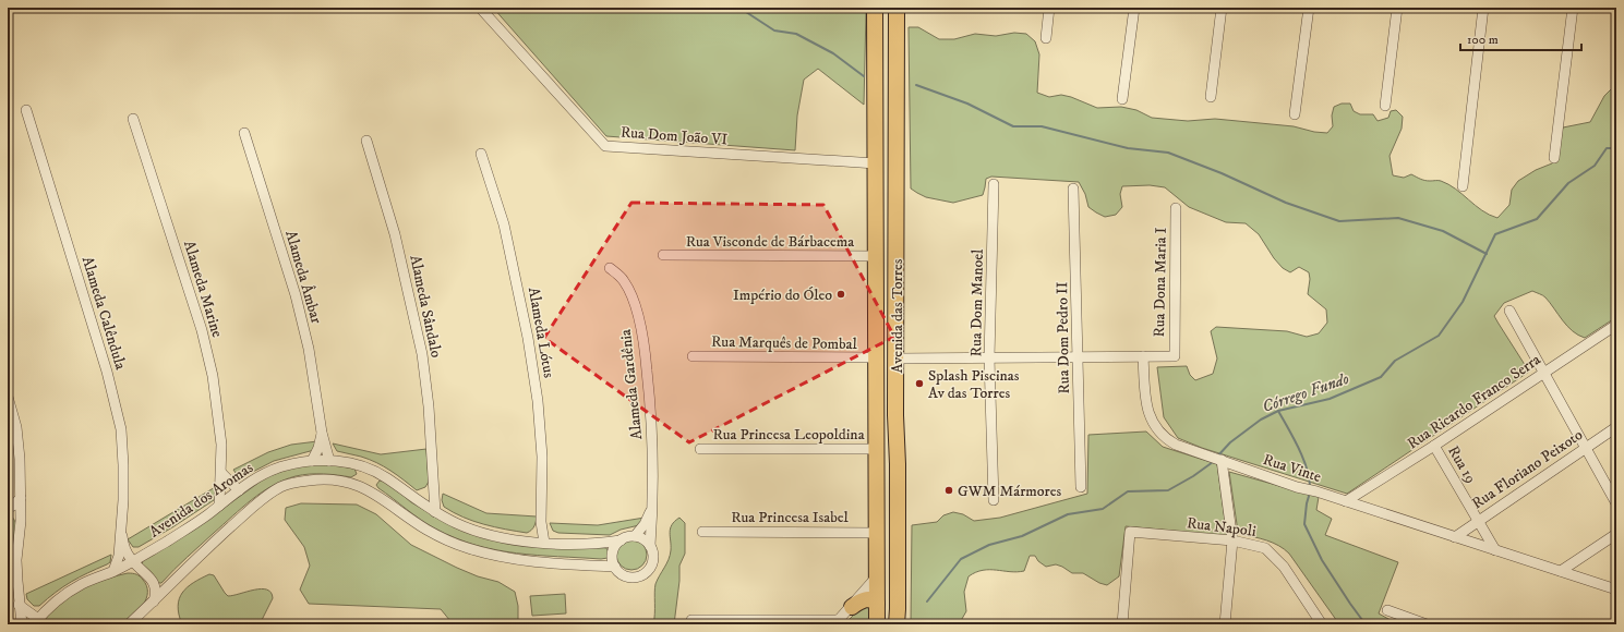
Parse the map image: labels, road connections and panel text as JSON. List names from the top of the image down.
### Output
{
  "streets": {
    "main road": ["Avenida das Torres"],
    "street": [
      "Rua Dom João VI",
      "Rua Visconde de Bárbacema",
      "Alameda Âmbar",
      "Rua Dona Maria I",
      "Alameda Marine",
      "Rua Dom Manoel",
      "Alameda Sândalo",
      "Alameda Calêndula",
      "Alameda Lótus",
      "Rua Dom Pedro II",
      "Rua Marquês de Pombal",
      "Alameda Gardênia",
      "Rua Ricardo Franco Serra",
      "Rua Princesa Leopoldina",
      "Rua 19",
      "Rua Vinte",
      "Rua Floriano Peixoto",
      "Avenida dos Aromas",
      "Rua Princesa Isabel",
      "Rua Napoli"
    ]
  },
  "crossings": [
    ["Rua Dom João VI", "Avenida das Torres"],
    ["Rua Visconde de Bárbacema", "Avenida das Torres"],
    ["Alameda Âmbar", "Avenida dos Aromas"],
    ["Rua Dona Maria I", "Rua Vinte"],
    ["Alameda Marine", "Avenida dos Aromas"],
    ["Alameda Sândalo", "Avenida dos Aromas"],
    ["Alameda Calêndula", "Avenida dos Aromas"],
    ["Avenida das Torres", "Rua Marquês de Pombal"],
    ["Avenida das Torres", "Rua Princesa Leopoldina"],
    ["Avenida das Torres", "Rua Princesa Isabel"],
    ["Alameda Lótus", "Avenida dos Aromas"],
    ["Alameda Gardênia", "Avenida dos Aromas"],
    ["Rua Ricardo Franco Serra", "Rua 19"],
    ["Rua Ricardo Franco Serra", "Rua Vinte"],
    ["Rua 19", "Rua Floriano Peixoto"],
    ["Rua Vinte", "Rua Floriano Peixoto"]
  ],
  "water": ["Córrego Fundo"],
  "places": ["Império do Óleo", "Splash Piscinas Av das Torres", "GWM Mármores"],
  "scale_bar": "100 m"
}
